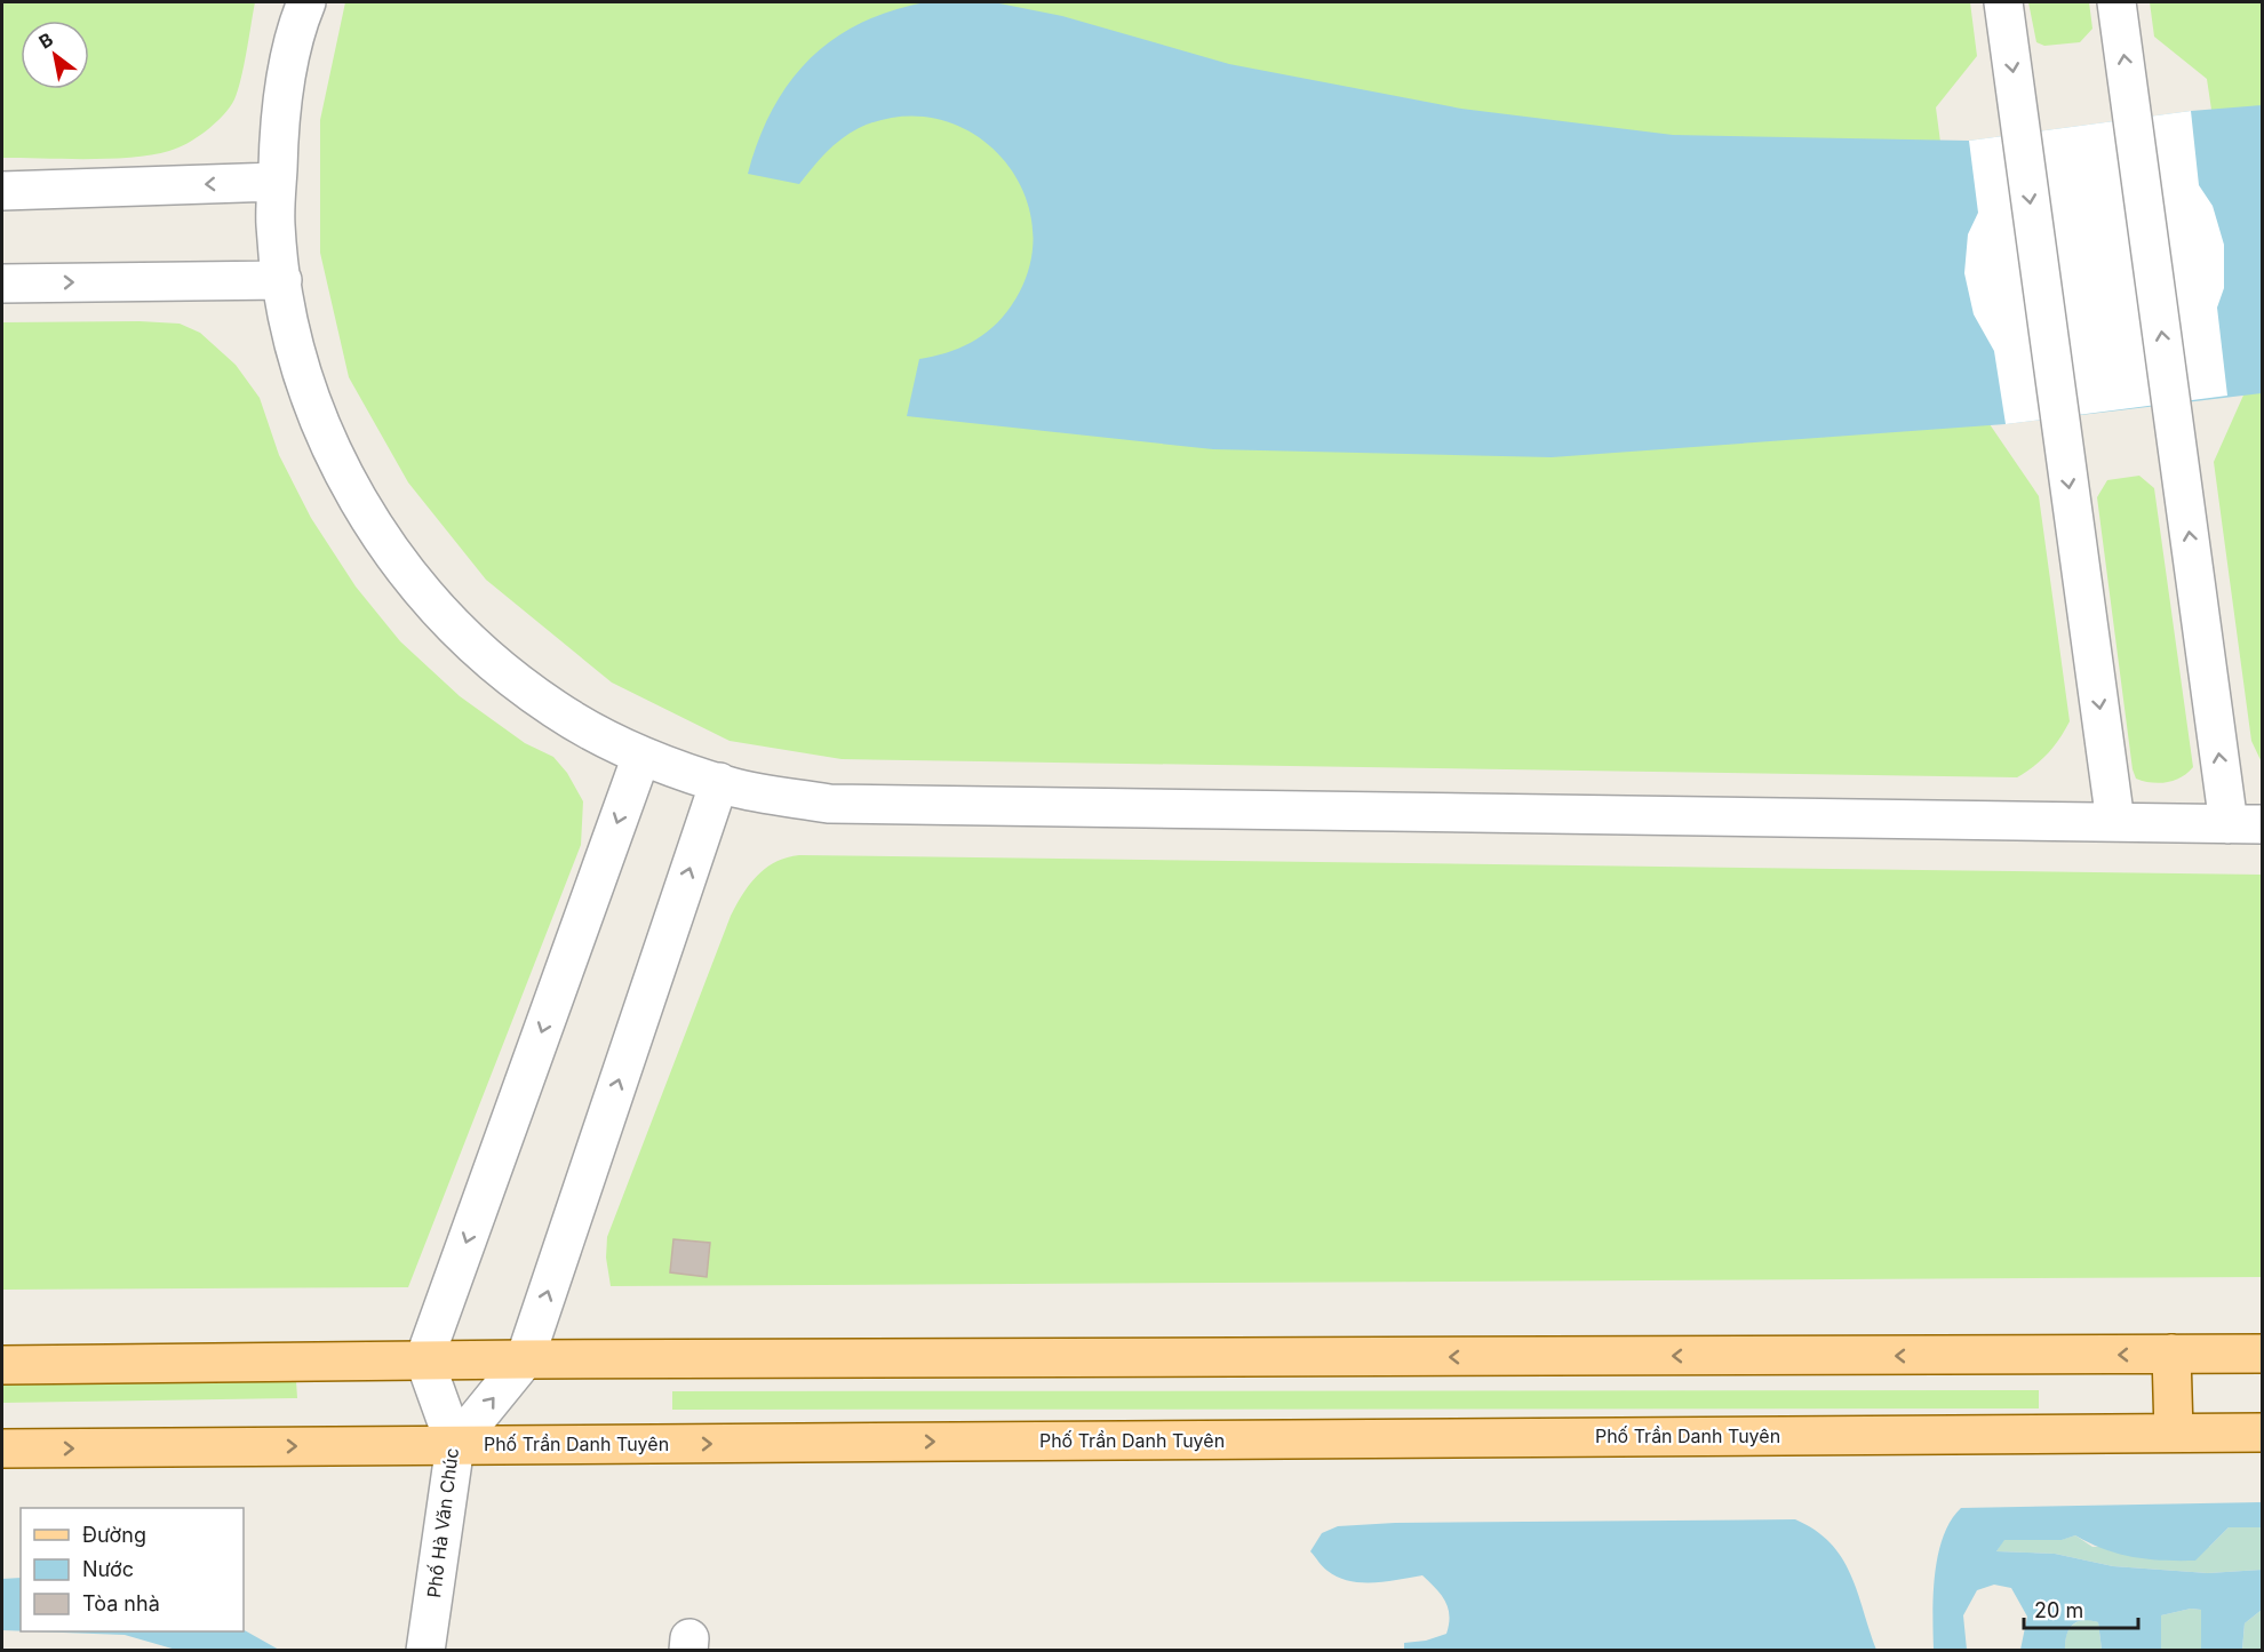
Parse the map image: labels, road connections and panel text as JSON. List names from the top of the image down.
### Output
{
  "streets": {
    "main road": ["Phố Trần Danh Tuyên"],
    "street": ["Phố Hà Văn Chúc"]
  },
  "crossings": [
    ["Phố Trần Danh Tuyên", "Phố Hà Văn Chúc"]
  ],
  "legend": ["Đường", "Nước", "Tòa nhà"],
  "scale_bar": "20 m",
  "north": "top left"
}
